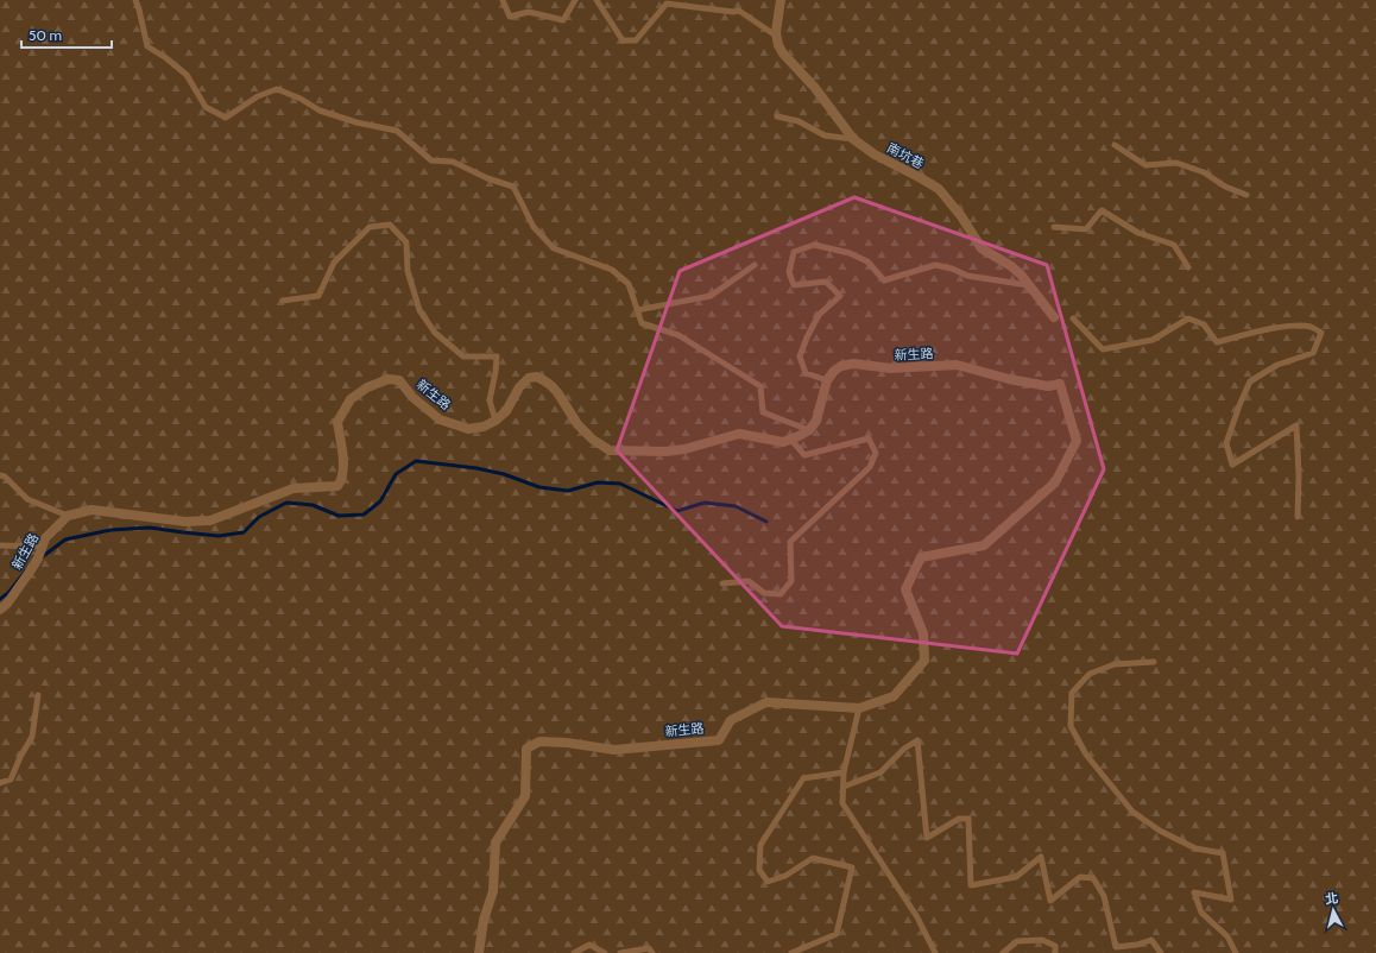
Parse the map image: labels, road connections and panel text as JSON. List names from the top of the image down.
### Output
{
  "streets": {
    "street": ["南坑巷", "新生路"]
  },
  "scale_bar": "50 m",
  "north": "top"
}
